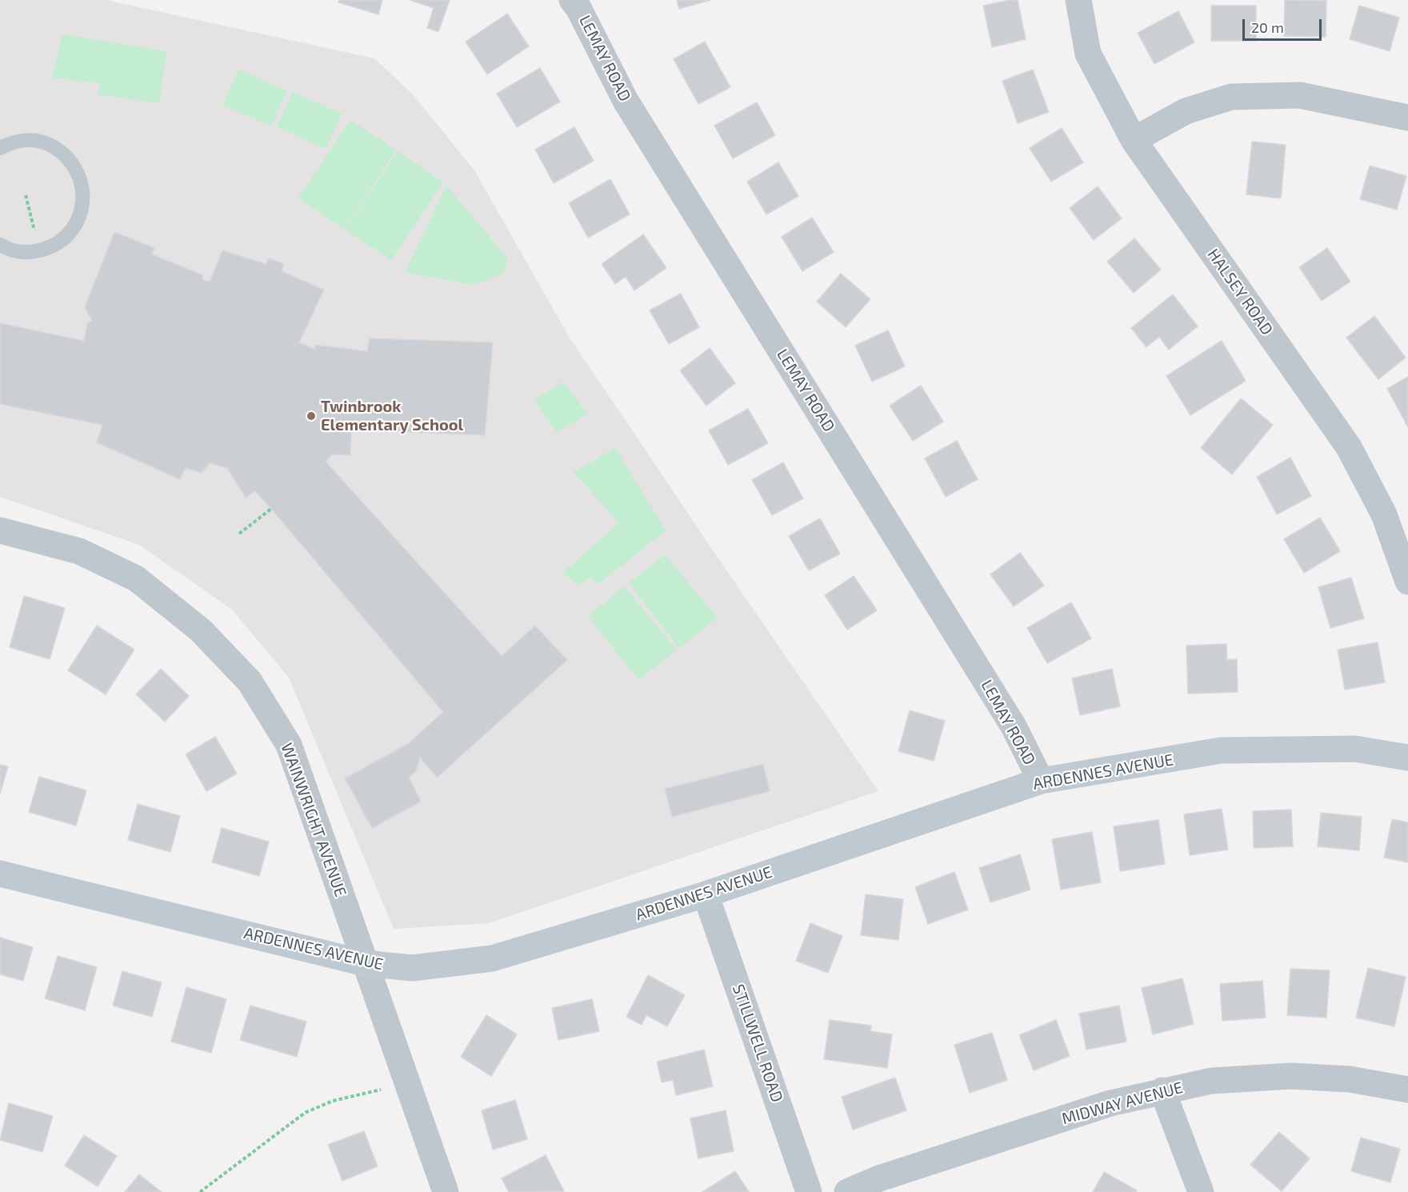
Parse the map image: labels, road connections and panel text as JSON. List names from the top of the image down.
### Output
{
  "streets": {
    "street": [
      "LEMAY ROAD",
      "HALSEY ROAD",
      "ARDENNES AVENUE",
      "WAINWRIGHT AVENUE",
      "STILLWELL ROAD",
      "MIDWAY AVENUE"
    ]
  },
  "crossings": [
    ["LEMAY ROAD", "ARDENNES AVENUE"],
    ["ARDENNES AVENUE", "WAINWRIGHT AVENUE"],
    ["ARDENNES AVENUE", "STILLWELL ROAD"]
  ],
  "places": ["Twinbrook Elementary School"],
  "scale_bar": "20 m"
}
